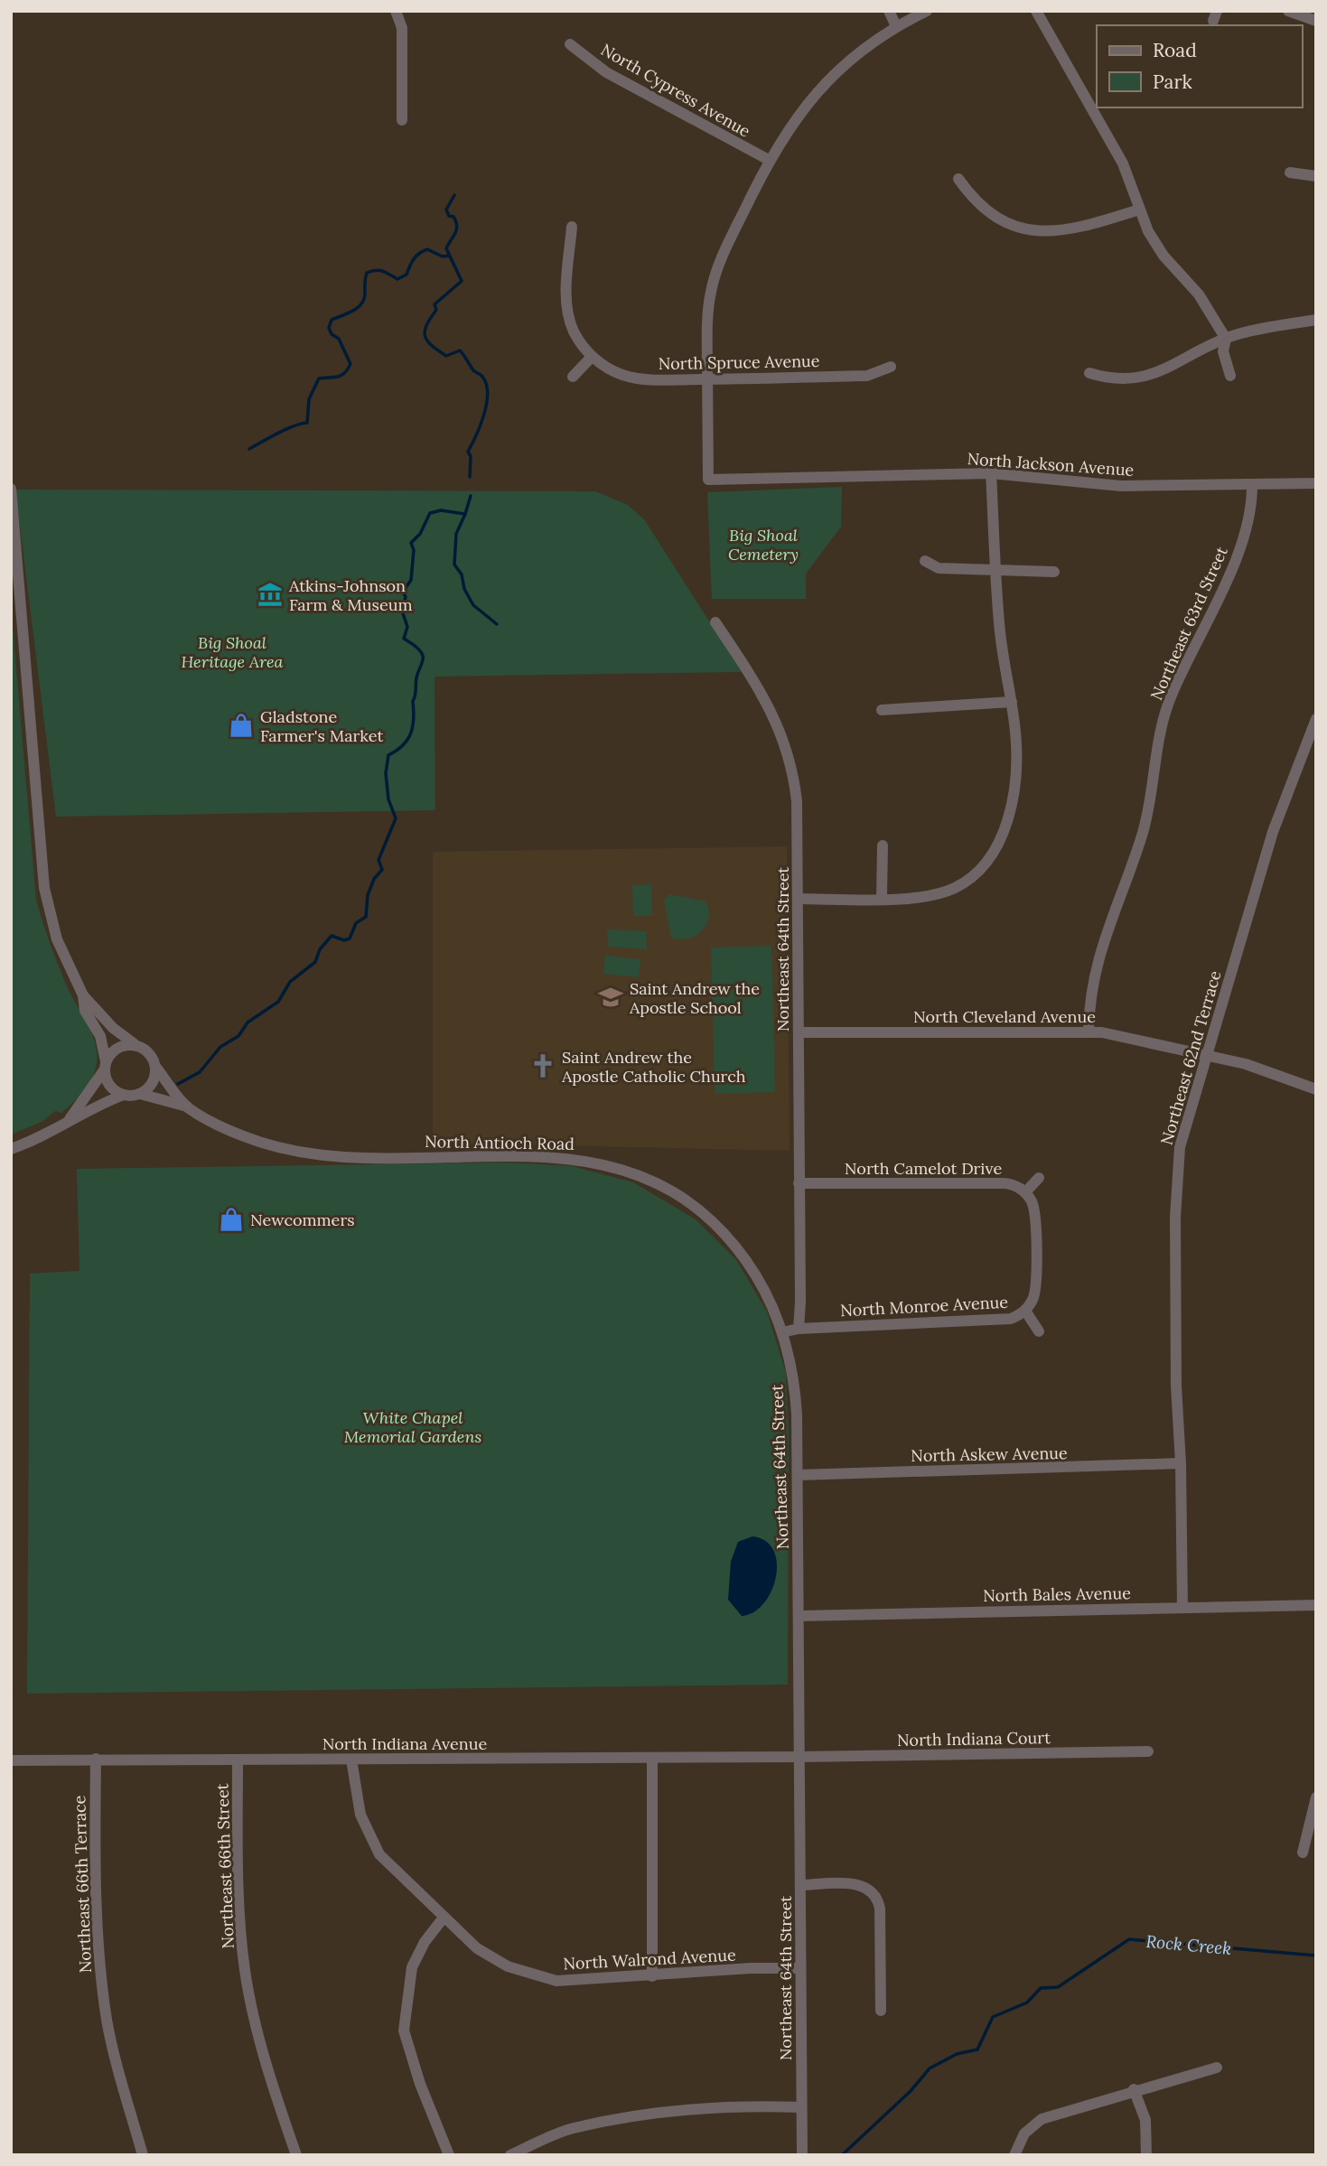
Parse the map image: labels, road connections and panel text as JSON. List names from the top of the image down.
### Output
{
  "streets": {
    "street": [
      "North Cypress Avenue",
      "North Spruce Avenue",
      "North Jackson Avenue",
      "Northeast 63rd Street",
      "Northeast 64th Street",
      "North Cleveland Avenue",
      "Northeast 62nd Terrace",
      "North Antioch Road",
      "North Camelot Drive",
      "North Monroe Avenue",
      "North Askew Avenue",
      "North Bales Avenue",
      "North Indiana Court",
      "North Indiana Avenue",
      "Northeast 66th Street",
      "Northeast 66th Terrace",
      "North Walrond Avenue"
    ]
  },
  "crossings": [
    ["North Spruce Avenue", "North Jackson Avenue"],
    ["North Jackson Avenue", "Northeast 63rd Street"],
    ["Northeast 63rd Street", "North Cleveland Avenue"],
    ["Northeast 64th Street", "North Cleveland Avenue"],
    ["Northeast 64th Street", "North Antioch Road"],
    ["Northeast 64th Street", "North Camelot Drive"],
    ["Northeast 64th Street", "North Monroe Avenue"],
    ["Northeast 64th Street", "North Askew Avenue"],
    ["Northeast 64th Street", "North Bales Avenue"],
    ["Northeast 64th Street", "North Indiana Court"],
    ["Northeast 64th Street", "North Indiana Avenue"],
    ["Northeast 64th Street", "North Walrond Avenue"],
    ["North Cleveland Avenue", "Northeast 62nd Terrace"],
    ["Northeast 62nd Terrace", "North Askew Avenue"],
    ["Northeast 62nd Terrace", "North Bales Avenue"],
    ["North Indiana Court", "North Indiana Avenue"],
    ["North Indiana Avenue", "Northeast 66th Street"],
    ["North Indiana Avenue", "Northeast 66th Terrace"],
    ["North Indiana Avenue", "North Walrond Avenue"]
  ],
  "water": ["Rock Creek"],
  "parks": ["Big Shoal Cemetery", "Big Shoal Heritage Area", "White Chapel Memorial Gardens"],
  "places": {
    "museum": ["Atkins-Johnson Farm & Museum"],
    "shop": ["Gladstone Farmer's Market", "Newcommers"],
    "school or university": ["Saint Andrew the Apostle School"],
    "church": ["Saint Andrew the Apostle Catholic Church"]
  },
  "legend": ["Road", "Park"]
}
